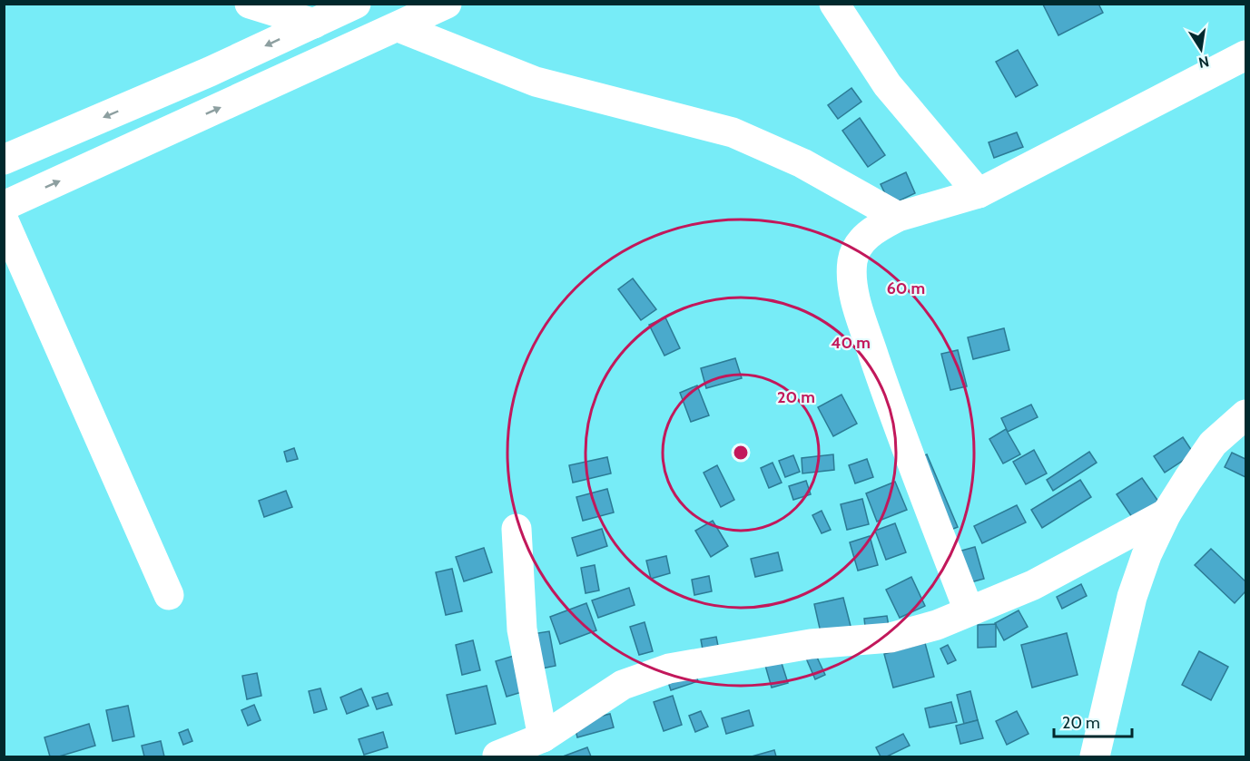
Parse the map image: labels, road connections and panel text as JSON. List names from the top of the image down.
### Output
{
  "scale_bar": "20 m",
  "north": "bottom",
  "rings": ["60 m", "40 m", "20 m"]
}
